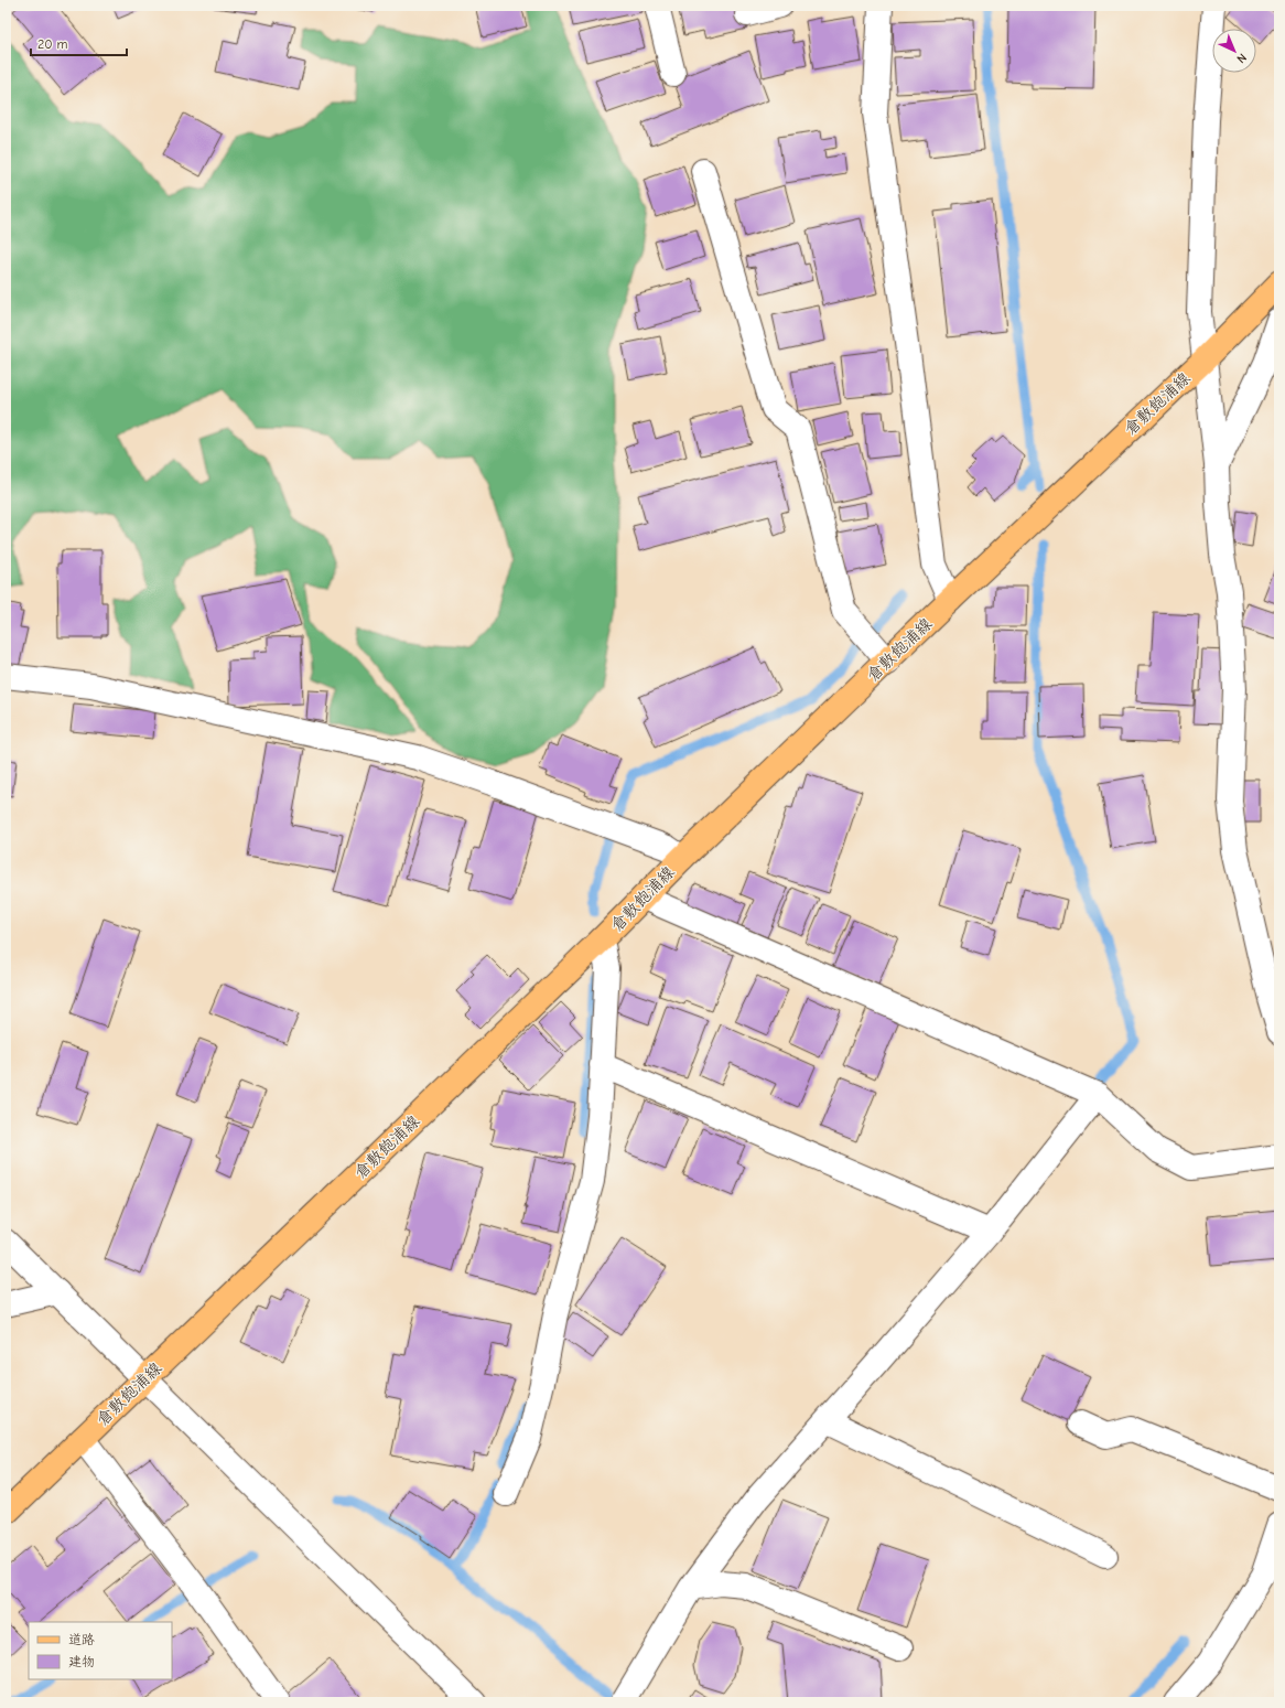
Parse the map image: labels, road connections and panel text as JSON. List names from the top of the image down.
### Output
{
  "streets": {
    "main road": ["倉敷飽浦線"]
  },
  "legend": ["道路", "建物"],
  "scale_bar": "20 m",
  "north": "bottom right"
}
